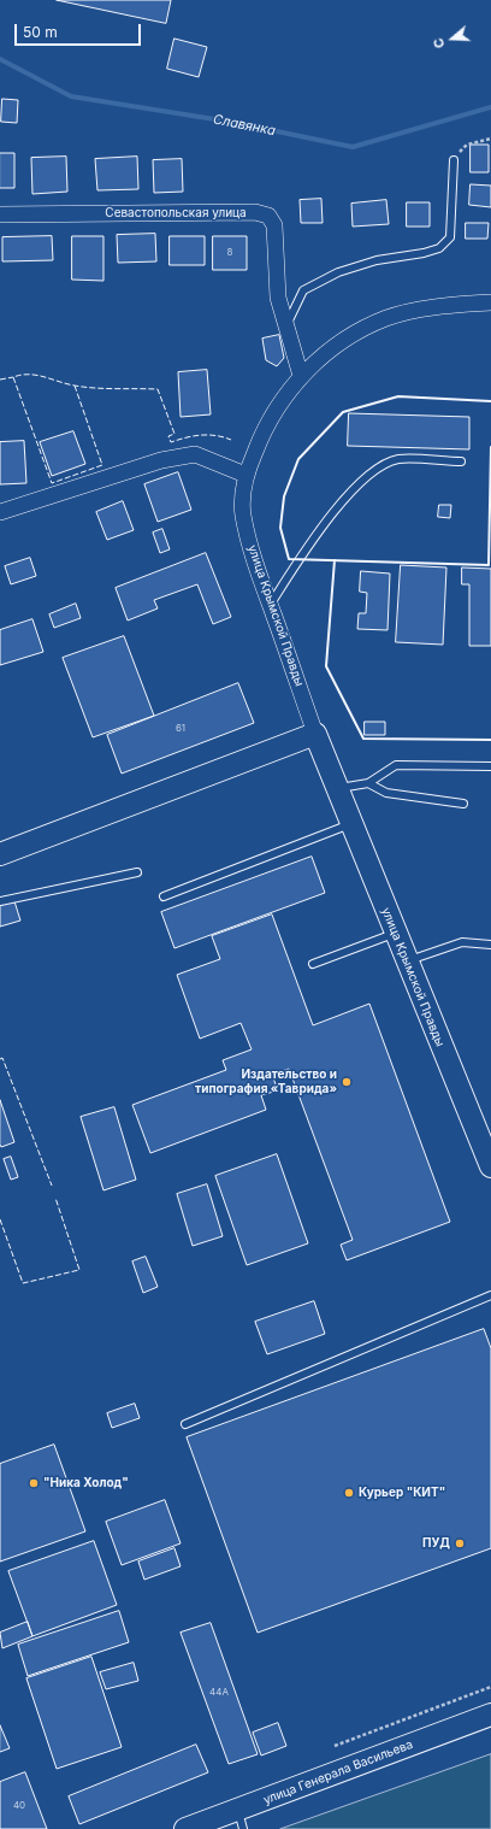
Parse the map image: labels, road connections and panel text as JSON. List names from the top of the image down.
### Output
{
  "streets": {
    "street": ["Севастопольская улица", "улица Крымской Правды", "улица Генерала Васильева"]
  },
  "water": ["Славянка"],
  "places": [
    "Издательство и типография «Таврида»",
    "\"Ника Холод\"",
    "Курьер \"КИТ\"",
    "ПУД"
  ],
  "house_numbers": [
    "8",
    "61",
    "44А",
    "40"
  ],
  "scale_bar": "50 m",
  "north": "left"
}
